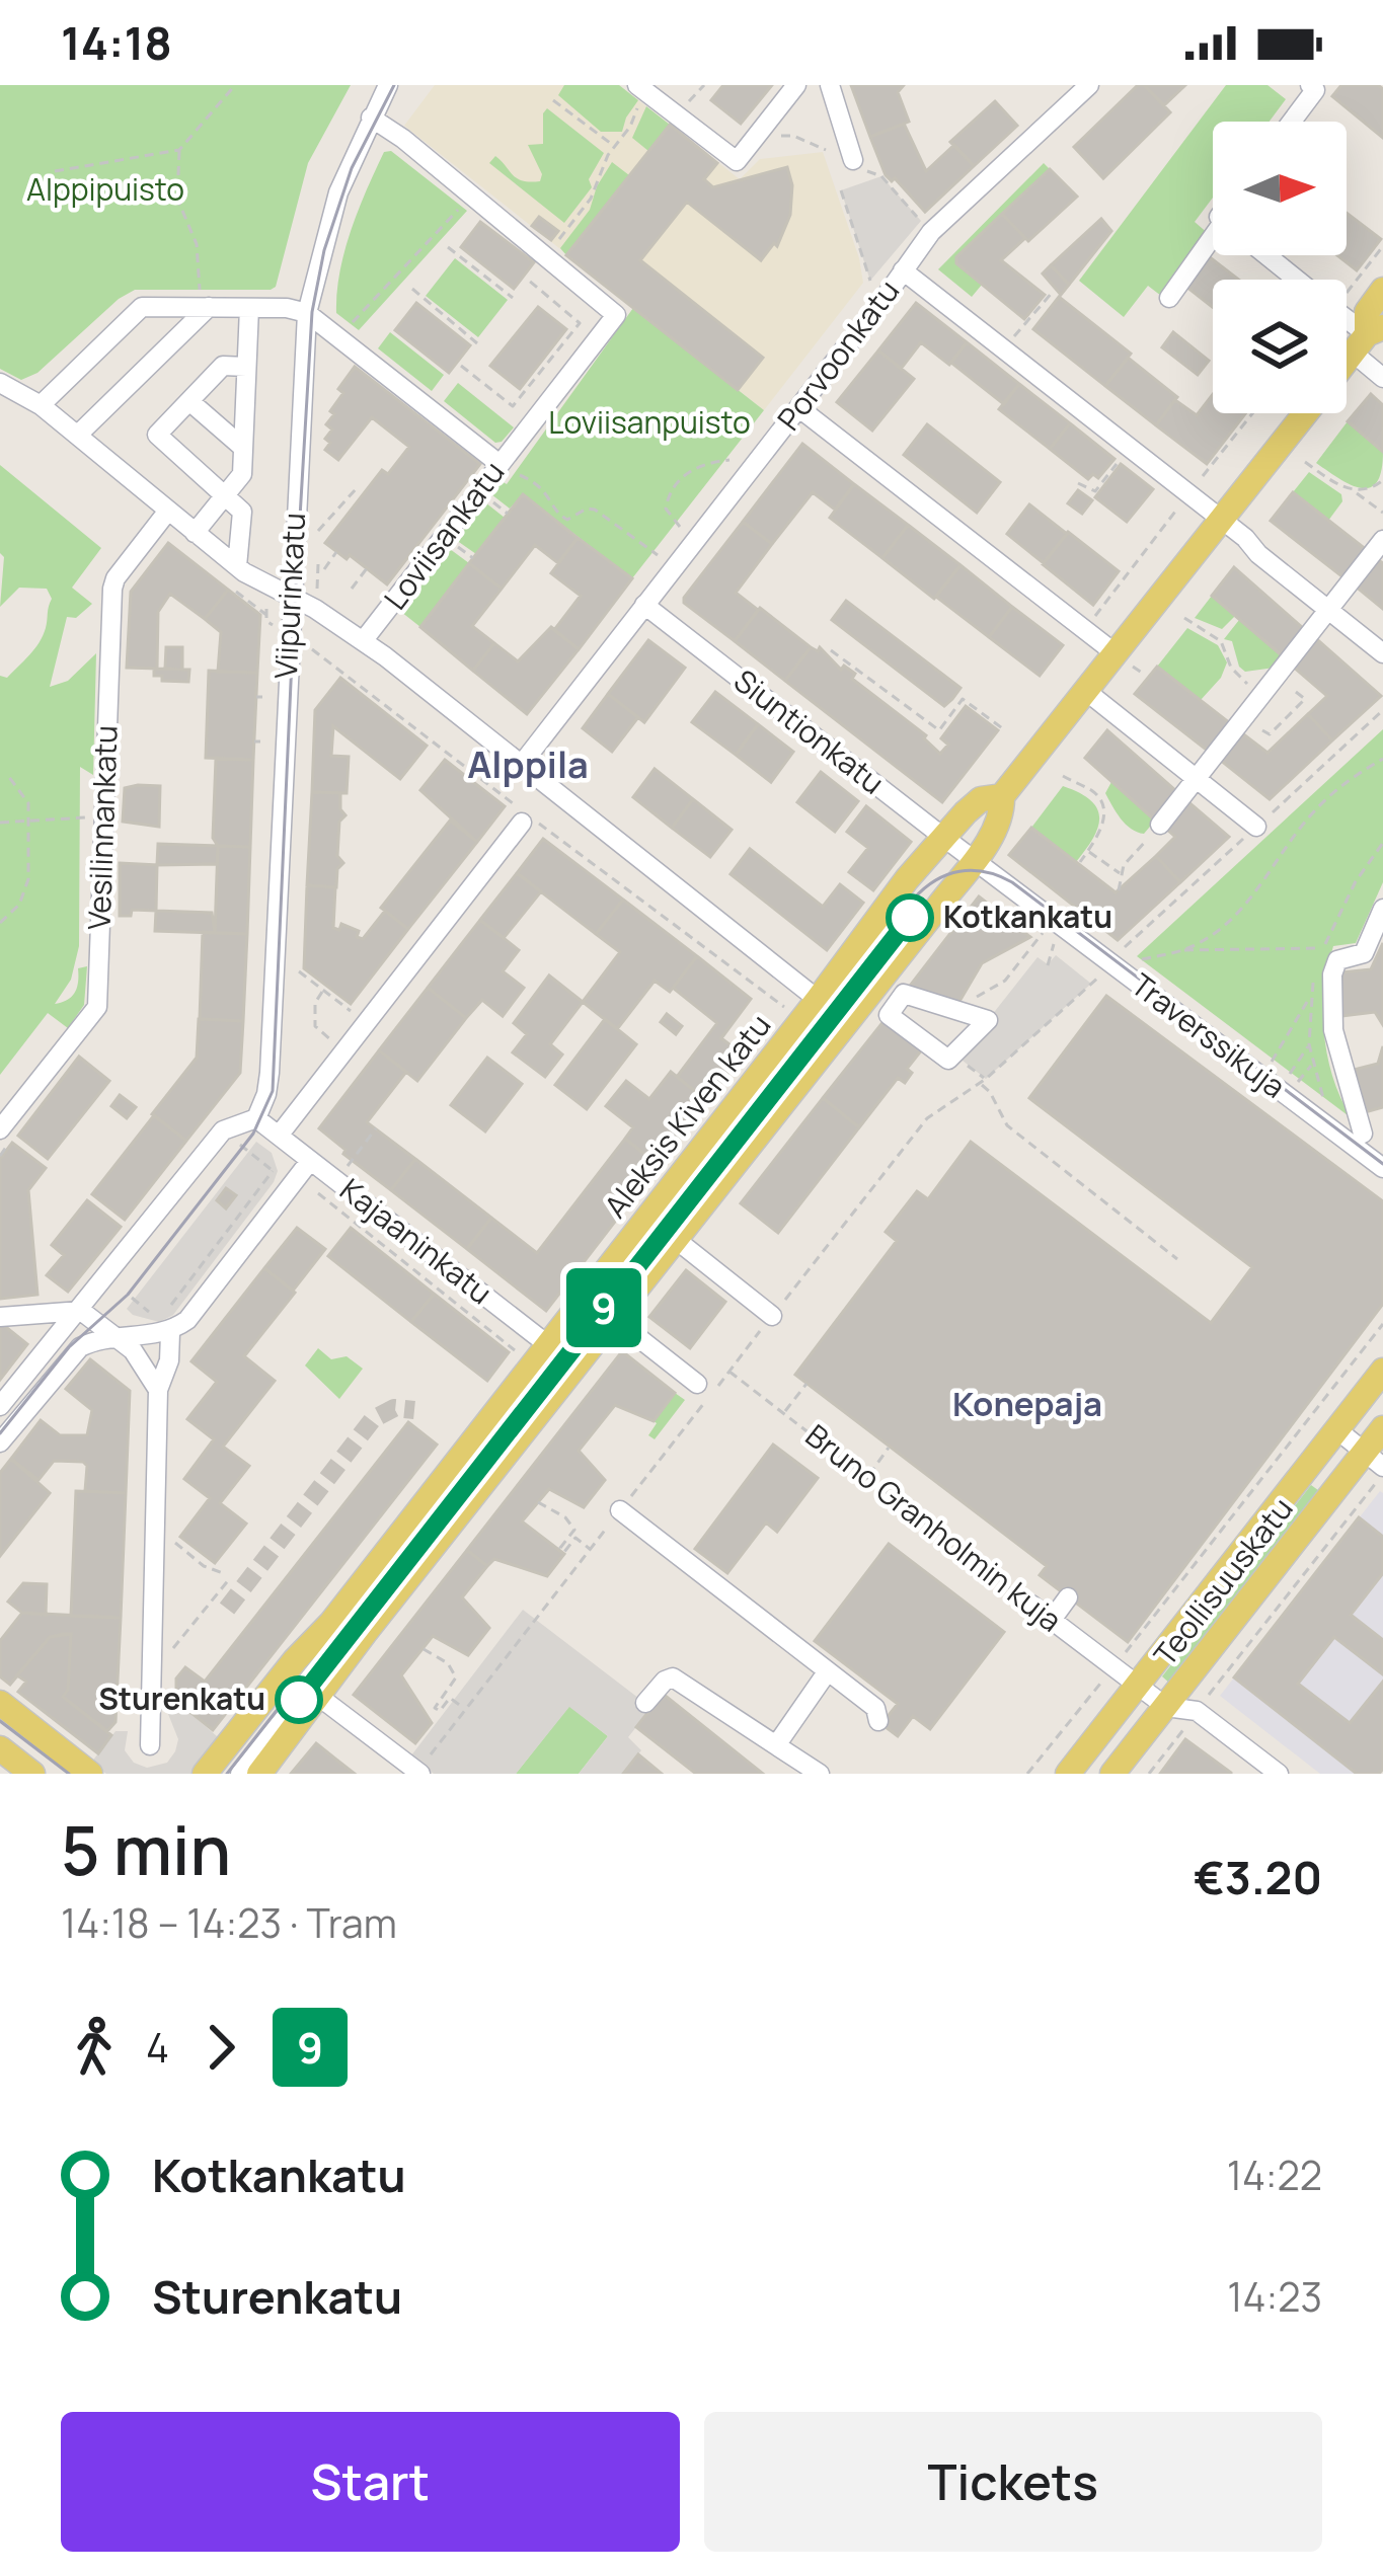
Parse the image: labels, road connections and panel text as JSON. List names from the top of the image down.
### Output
{
  "streets": {
    "main road": ["Aleksis Kiven katu", "Teollisuuskatu"],
    "street": [
      "Porvoonkatu",
      "Loviisankatu",
      "Viipurinkatu",
      "Siuntionkatu",
      "Vesilinnankatu",
      "Traverssikuja",
      "Kajaaninkatu",
      "Bruno Granholmin kuja"
    ]
  },
  "crossings": [
    ["Porvoonkatu", "Siuntionkatu"],
    ["Viipurinkatu", "Kajaaninkatu"],
    ["Siuntionkatu", "Traverssikuja"],
    ["Siuntionkatu", "Aleksis Kiven katu"],
    ["Traverssikuja", "Aleksis Kiven katu"],
    ["Aleksis Kiven katu", "Kajaaninkatu"],
    ["Bruno Granholmin kuja", "Teollisuuskatu"]
  ],
  "districts": ["Alppila", "Konepaja"],
  "parks": ["Alppipuisto", "Loviisanpuisto"],
  "places": ["Kotkankatu", "Sturenkatu"],
  "lines": ["tram line 9"],
  "north": "right",
  "page": {
    "status": "14:18",
    "on_map": "9",
    "heading": ["5 min", "14:18 – 14:23 · Tram", "€3.20"],
    "legs": ["4", "9"],
    "list": [
      {
        "name": "Kotkankatu",
        "value": "14:22"
      },
      {
        "name": "Sturenkatu",
        "value": "14:23"
      }
    ],
    "buttons": ["Start", "Tickets"]
  }
}
